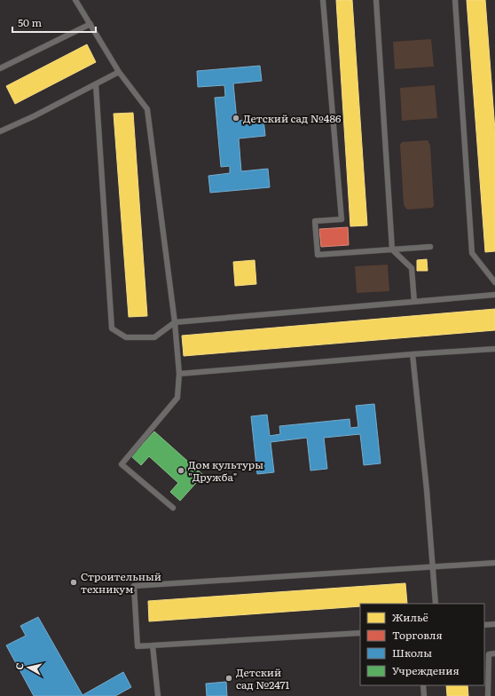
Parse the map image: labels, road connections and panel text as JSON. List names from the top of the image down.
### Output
{
  "places": [
    "Детский сад №486",
    "Дом культуры \"Дружба\"",
    "Строительный техникум",
    "Детский сад №2471"
  ],
  "legend": [
    "Жильё",
    "Торговля",
    "Школы",
    "Учреждения"
  ],
  "scale_bar": "50 m",
  "north": "left"
}
